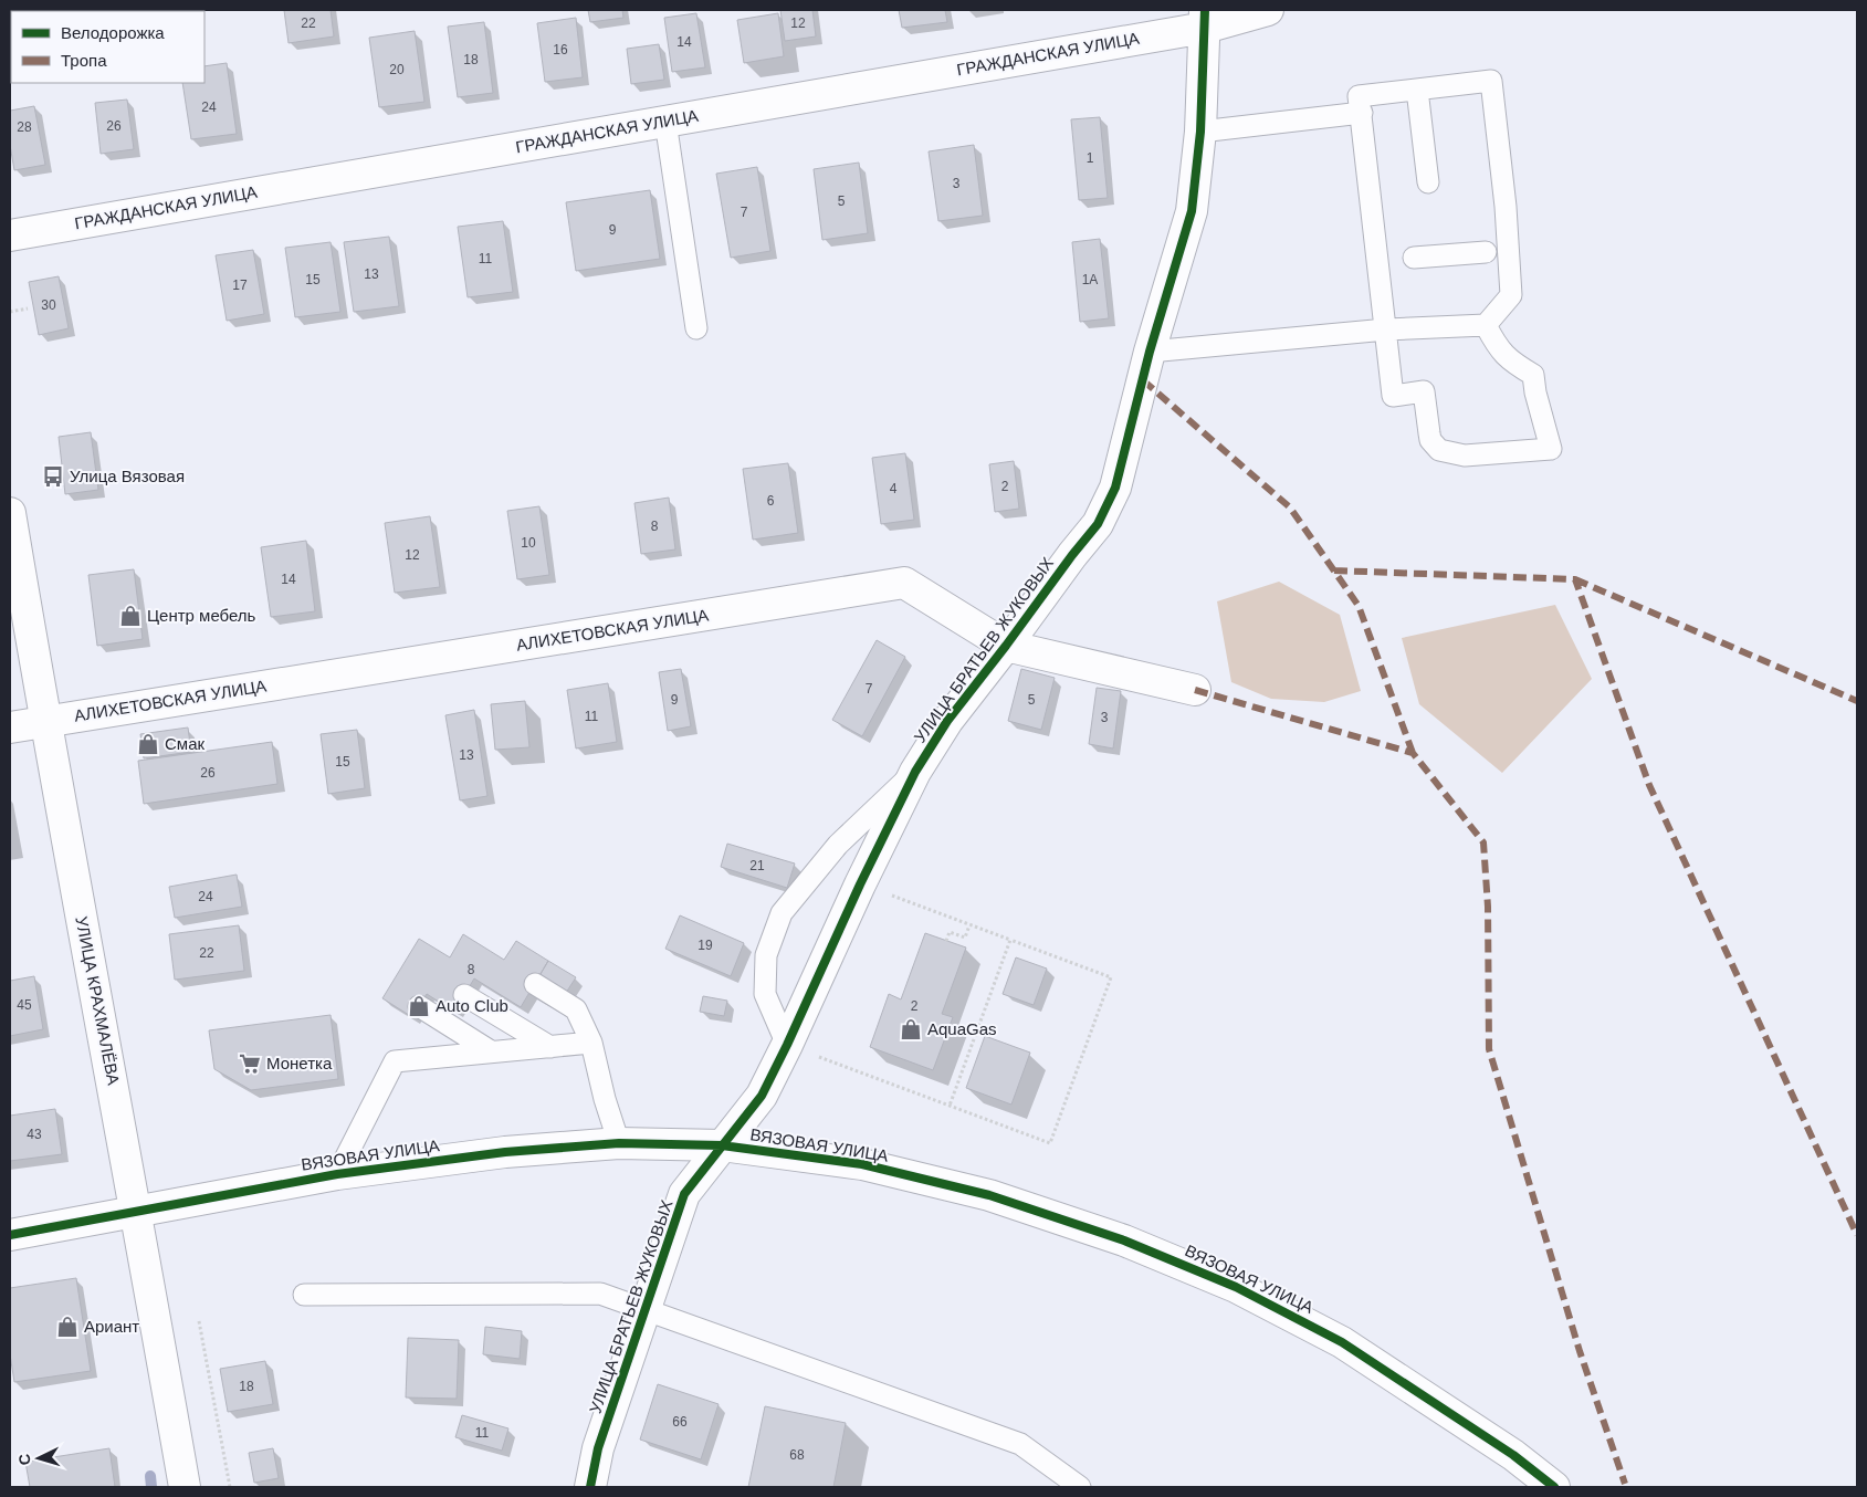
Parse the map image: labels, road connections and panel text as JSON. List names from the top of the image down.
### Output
{
  "streets": {
    "street": [
      "ГРАЖДАНСКАЯ УЛИЦА",
      "АЛИХЕТОВСКАЯ УЛИЦА",
      "УЛИЦА БРАТЬЕВ ЖУКОВЫХ",
      "УЛИЦА КРАХМАЛЁВА",
      "ВЯЗОВАЯ УЛИЦА"
    ]
  },
  "crossings": [
    ["ГРАЖДАНСКАЯ УЛИЦА", "УЛИЦА БРАТЬЕВ ЖУКОВЫХ"],
    ["АЛИХЕТОВСКАЯ УЛИЦА", "УЛИЦА БРАТЬЕВ ЖУКОВЫХ"],
    ["АЛИХЕТОВСКАЯ УЛИЦА", "УЛИЦА КРАХМАЛЁВА"],
    ["УЛИЦА БРАТЬЕВ ЖУКОВЫХ", "ВЯЗОВАЯ УЛИЦА"],
    ["УЛИЦА КРАХМАЛЁВА", "ВЯЗОВАЯ УЛИЦА"]
  ],
  "places": {
    "bus stop": ["Улица Вязовая"],
    "shop": [
      "Центр мебель",
      "Смак",
      "Auto Club",
      "AquaGas",
      "Ариант"
    ],
    "supermarket": ["Монетка"]
  },
  "house_numbers": [
    "22",
    "12",
    "14",
    "16",
    "18",
    "20",
    "24",
    "26",
    "28",
    "1",
    "3",
    "5",
    "7",
    "9",
    "11",
    "13",
    "15",
    "1А",
    "17",
    "30",
    "2",
    "4",
    "6",
    "8",
    "10",
    "12",
    "14",
    "7",
    "9",
    "5",
    "11",
    "3",
    "13",
    "15",
    "26",
    "21",
    "24",
    "19",
    "22",
    "8",
    "45",
    "2",
    "43",
    "18",
    "66",
    "11",
    "68"
  ],
  "legend": ["Велодорожка", "Тропа"],
  "north": "left"
}
